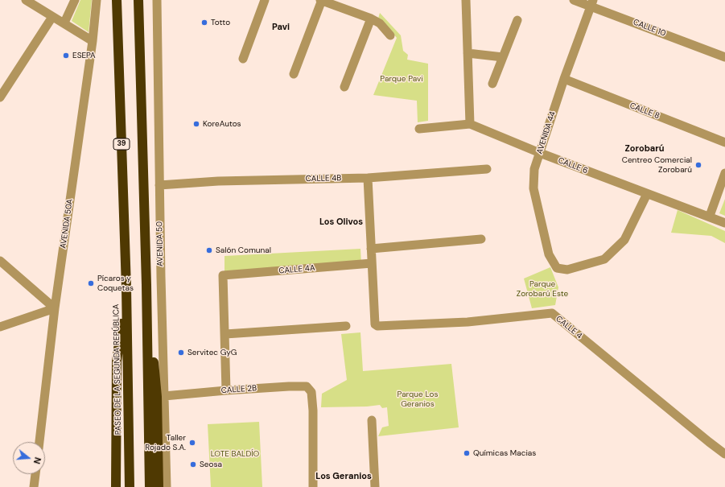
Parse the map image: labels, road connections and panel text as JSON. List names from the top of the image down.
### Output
{
  "streets": {
    "highway": ["39", "PASEO DE LA SEGUNDA REPÚBLICA"],
    "street": [
      "CALLE 10",
      "CALLE 8",
      "AVENIDA 44",
      "CALLE 6",
      "CALLE 4B",
      "AVENIDA 50A",
      "AVENIDA 50",
      "CALLE 4A",
      "CALLE 4",
      "CALLE 2B"
    ]
  },
  "crossings": [
    ["CALLE 10", "AVENIDA 44"],
    ["CALLE 8", "AVENIDA 44"],
    ["AVENIDA 44", "CALLE 6"],
    ["CALLE 4B", "AVENIDA 50"],
    ["AVENIDA 50", "CALLE 2B"],
    ["CALLE 4A", "CALLE 4"]
  ],
  "districts": [
    "Pavi",
    "Zorobarú",
    "Los Olivos",
    "Los Geranios"
  ],
  "parks": [
    "Parque Pavi",
    "Parque Zorobarú Este",
    "Parque Los Geranios",
    "LOTE BALDÍO"
  ],
  "places": [
    "Totto",
    "ESEPA",
    "KoreAutos",
    "Centreo Comercial Zorobarú",
    "Salón Comunal",
    "Pícaros y Coquetas",
    "Servitec GyG",
    "Taller Rojado S.A.",
    "Químicas Macias",
    "Seosa"
  ],
  "north": "right"
}
